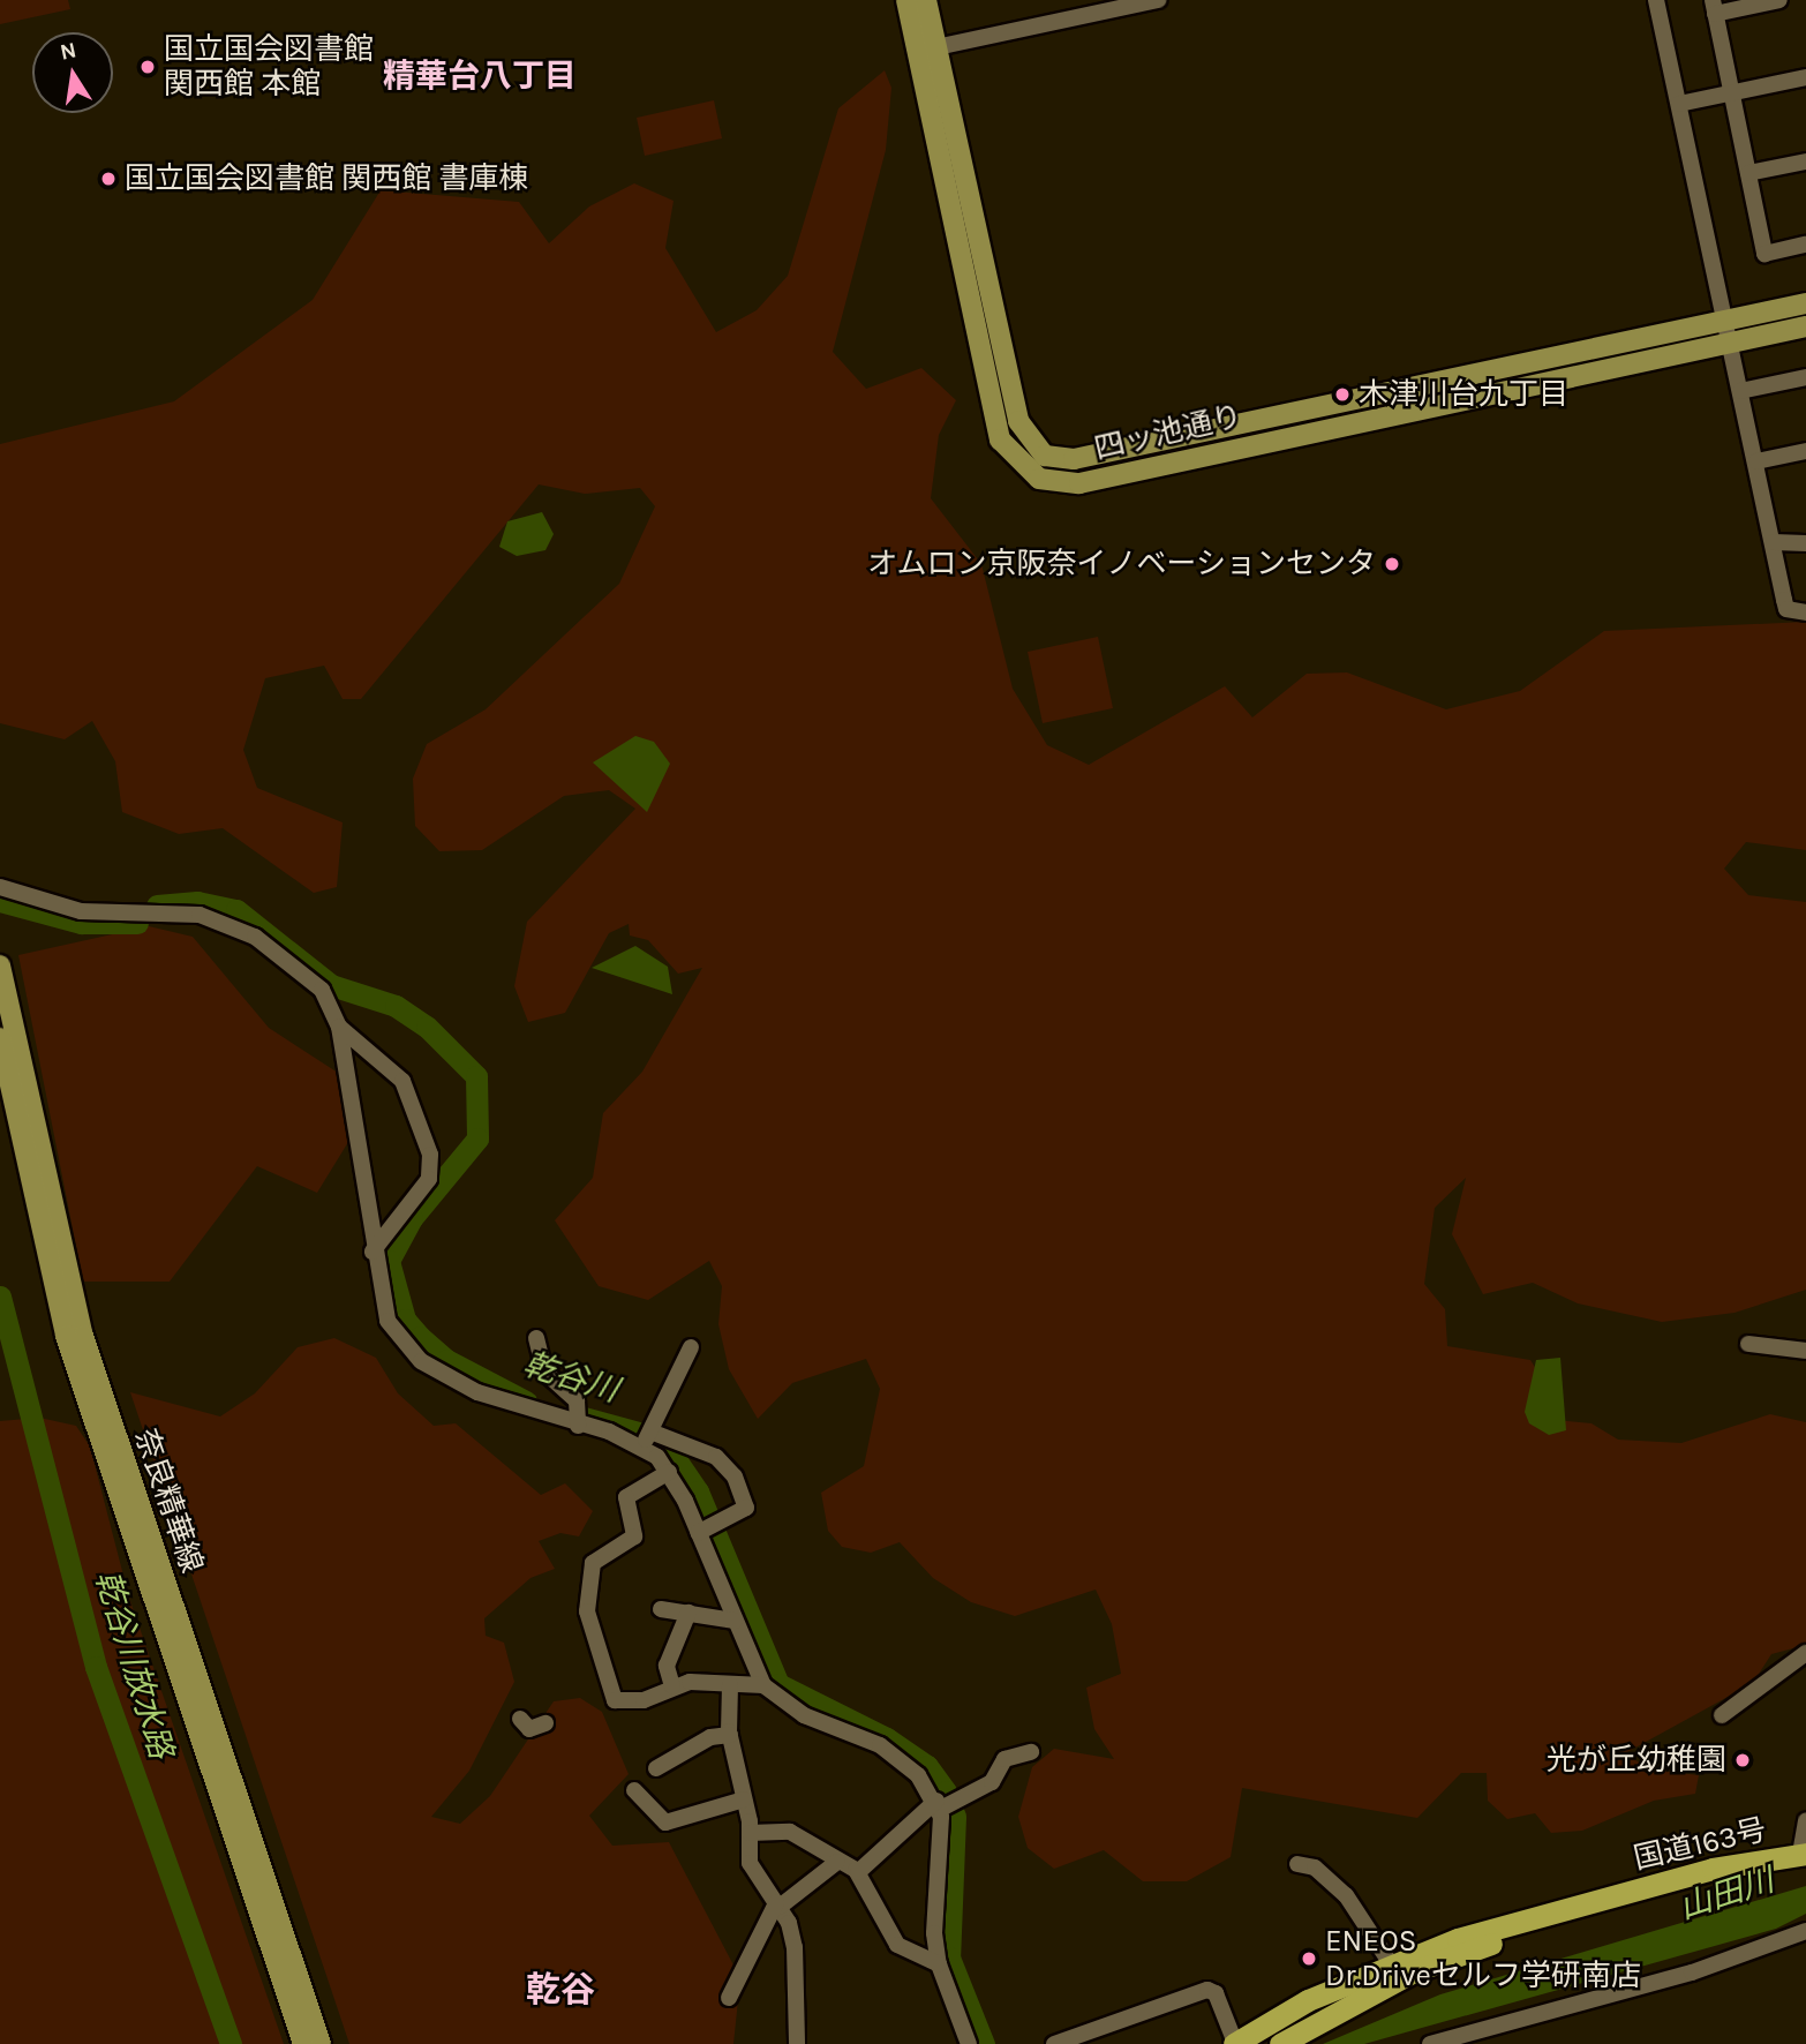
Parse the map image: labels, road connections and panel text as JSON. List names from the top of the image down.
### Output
{
  "streets": {
    "highway": ["国道163号"],
    "main road": ["四ッ池通り", "奈良精華線"]
  },
  "districts": ["精華台八丁目", "乾谷"],
  "water": ["乾谷川", "乾谷川放水路", "山田川"],
  "places": [
    "国立国会図書館 関西館 本館",
    "国立国会図書館 関西館 書庫棟",
    "木津川台九丁目",
    "オムロン京阪奈イノベーションセンタ",
    "光が丘幼稚園",
    "ENEOS Dr.Driveセルフ学研南店"
  ],
  "north": "top"
}
